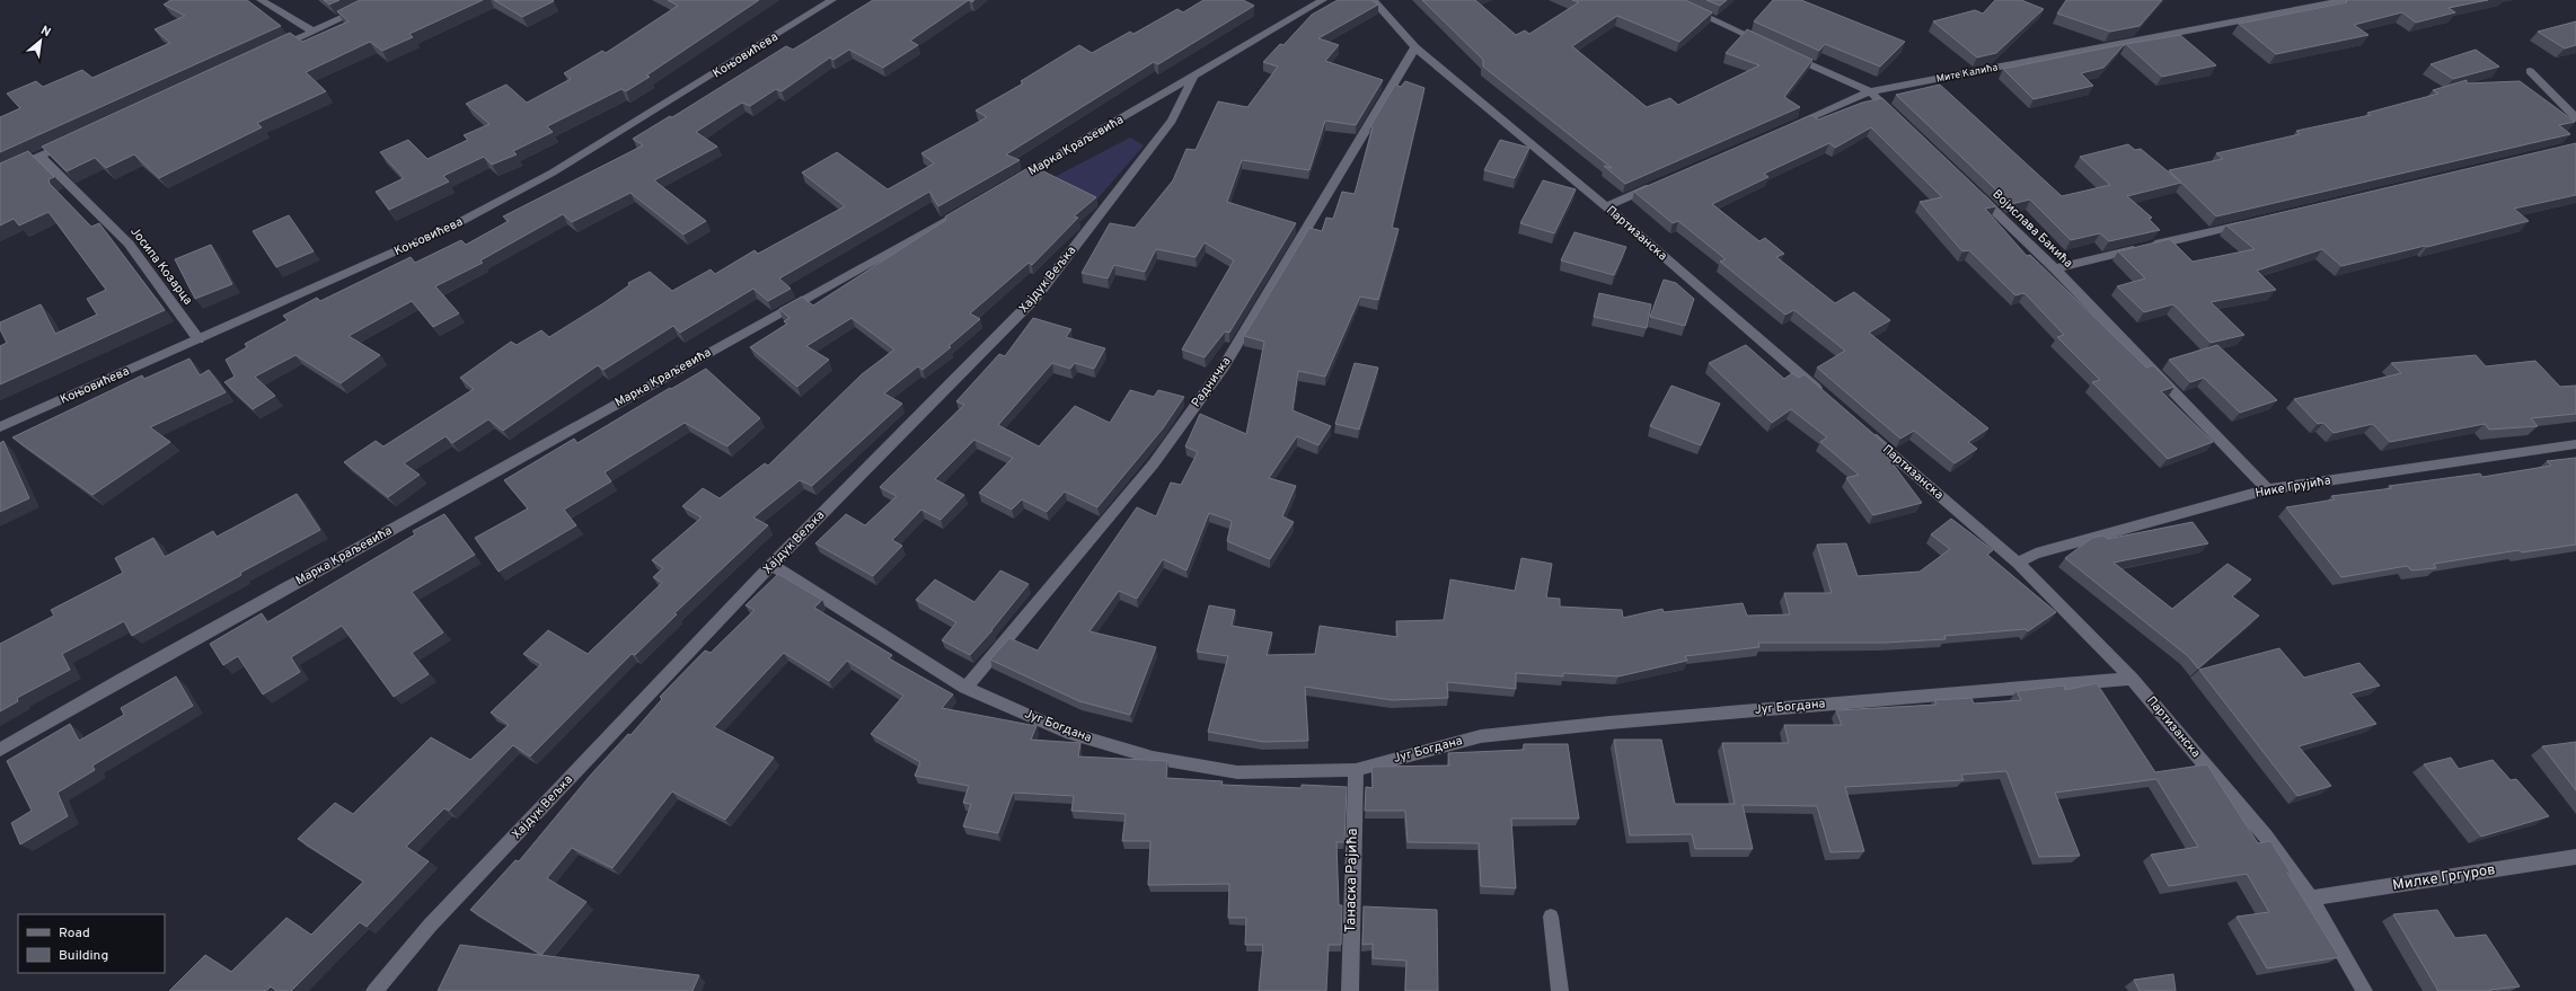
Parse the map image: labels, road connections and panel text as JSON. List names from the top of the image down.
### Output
{
  "streets": {
    "street": [
      "Коњовићева",
      "Мите Калића",
      "Марка Краљевића",
      "Војислава Бакића",
      "Партизанска",
      "Јосипа Козарца",
      "Хајдук Вељка",
      "Радничка",
      "Нике Грујића",
      "Југ Богдана",
      "Милке Гргуров",
      "Танаска Рајића"
    ]
  },
  "crossings": [
    ["Коњовићева", "Јосипа Козарца"],
    ["Марка Краљевића", "Хајдук Вељка"],
    ["Војислава Бакића", "Нике Грујића"],
    ["Партизанска", "Радничка"],
    ["Партизанска", "Нике Грујића"],
    ["Партизанска", "Југ Богдана"],
    ["Партизанска", "Милке Гргуров"],
    ["Хајдук Вељка", "Југ Богдана"],
    ["Радничка", "Југ Богдана"],
    ["Југ Богдана", "Танаска Рајића"]
  ],
  "legend": ["Road", "Building"],
  "north": "top right"
}
